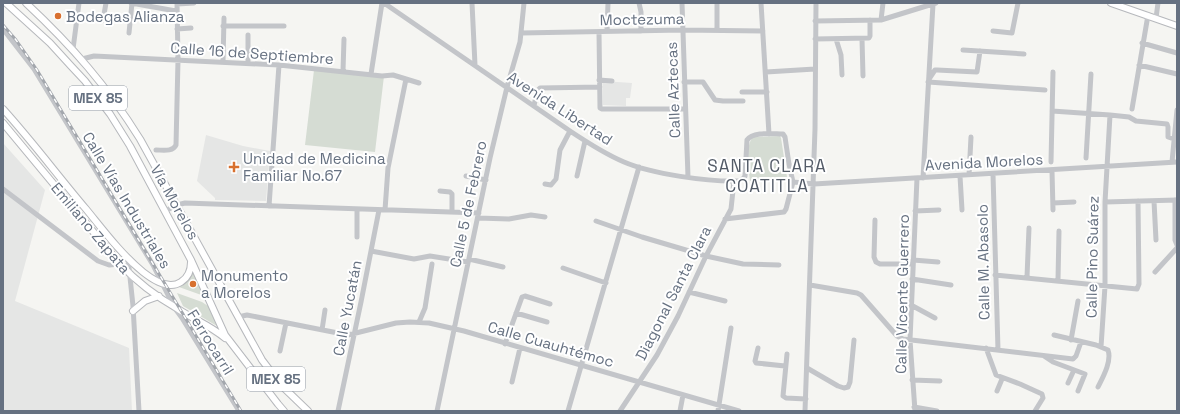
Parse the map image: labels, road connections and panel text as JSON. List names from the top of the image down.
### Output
{
  "streets": {
    "main road": ["MEX 85", "Vía Morelos", "Emiliano Zapata"],
    "street": [
      "Moctezuma",
      "Calle 16 de Septiembre",
      "Calle Aztecas",
      "Avenida Libertad",
      "Avenida Morelos",
      "Calle Vías Industriales",
      "Calle 5 de Febrero",
      "Calle Pino Suárez",
      "Calle M. Abasolo",
      "Diagonal Santa Clara",
      "Calle Vicente Guerrero",
      "Calle Yucatán",
      "Ferrocarril",
      "Calle Cuauhtémoc"
    ]
  },
  "crossings": [
    ["Moctezuma", "Calle Aztecas"],
    ["Moctezuma", "Calle 5 de Febrero"],
    ["Calle 16 de Septiembre", "Vía Morelos"],
    ["Calle 16 de Septiembre", "Calle Yucatán"],
    ["Calle Aztecas", "Avenida Libertad"],
    ["Avenida Libertad", "Calle 5 de Febrero"],
    ["Avenida Libertad", "Diagonal Santa Clara"],
    ["Avenida Morelos", "Calle Pino Suárez"],
    ["Avenida Morelos", "Calle M. Abasolo"],
    ["Avenida Morelos", "Calle Vicente Guerrero"],
    ["Calle Vías Industriales", "Emiliano Zapata"],
    ["Calle Vías Industriales", "Ferrocarril"],
    ["Vía Morelos", "Emiliano Zapata"],
    ["Vía Morelos", "Calle Cuauhtémoc"],
    ["Calle 5 de Febrero", "Calle Cuauhtémoc"],
    ["Emiliano Zapata", "Ferrocarril"],
    ["Diagonal Santa Clara", "Calle Cuauhtémoc"],
    ["Calle Yucatán", "Calle Cuauhtémoc"]
  ],
  "districts": ["SANTA CLARA COATITLA"],
  "places": {
    "other": ["Bodegas Alianza", "Monumento a Morelos"],
    "health": ["Unidad de Medicina Familiar No.67"]
  }
}
